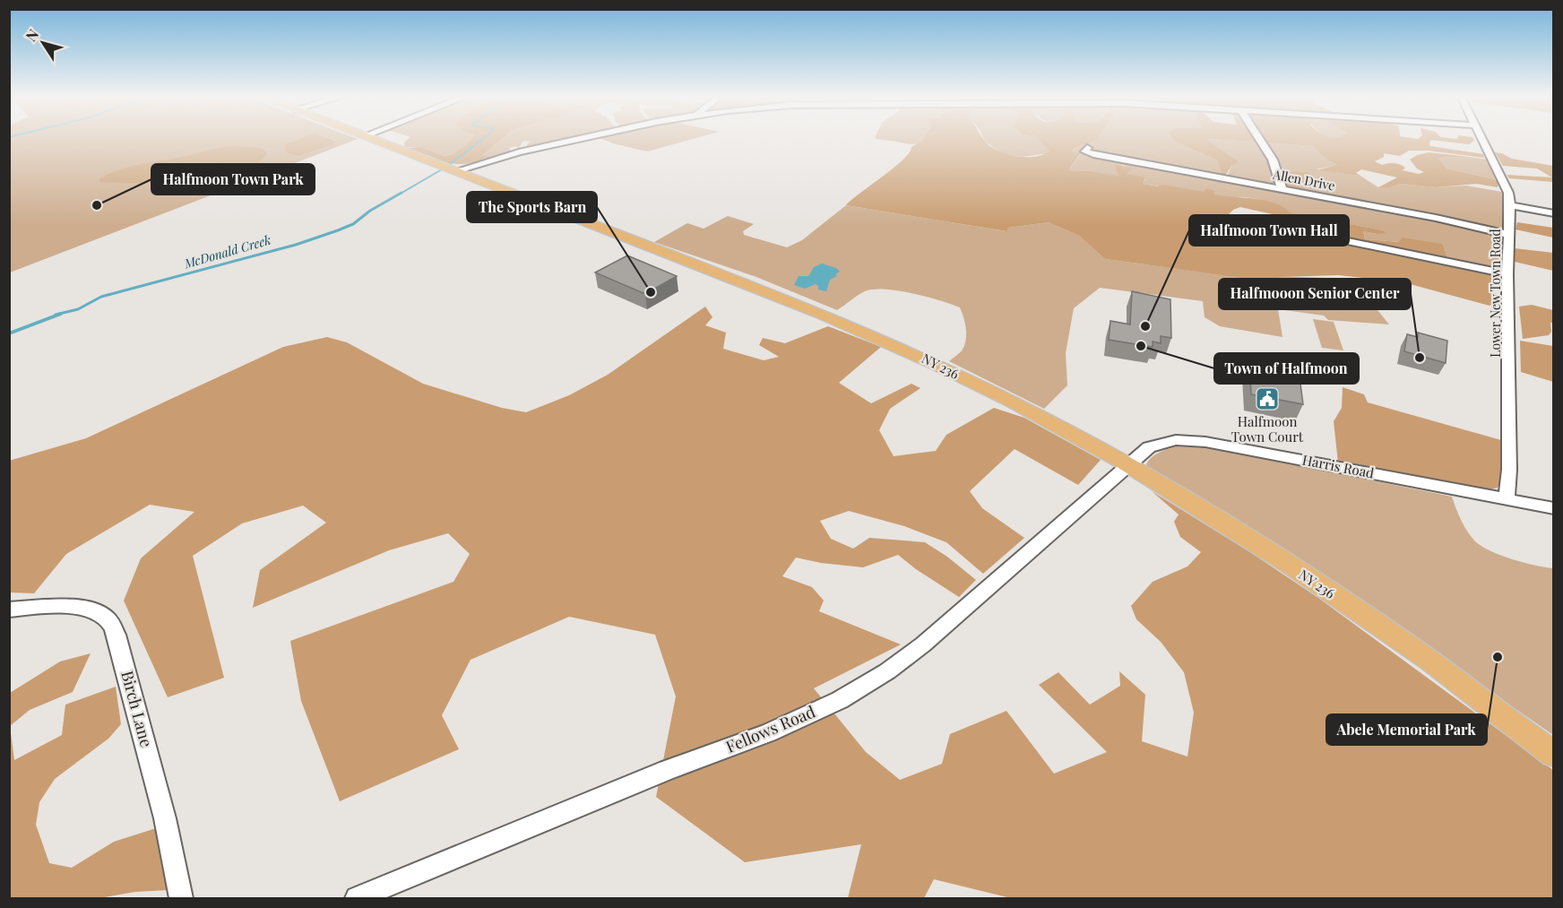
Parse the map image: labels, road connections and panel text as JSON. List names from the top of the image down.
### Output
{
  "streets": {
    "main road": ["NY 236"],
    "street": [
      "Allen Drive",
      "Lower New Town Road",
      "Harris Road",
      "Birch Lane",
      "Fellows Road"
    ]
  },
  "crossings": [
    ["Allen Drive", "Lower New Town Road"],
    ["Lower New Town Road", "Harris Road"],
    ["NY 236", "Harris Road"],
    ["NY 236", "Fellows Road"],
    ["Harris Road", "Fellows Road"]
  ],
  "water": ["McDonald Creek"],
  "places": {
    "other": [
      "Halfmoon Town Park",
      "The Sports Barn",
      "Halfmoon Town Hall",
      "Town of Halfmoon",
      "Halfmooon Senior Center",
      "Abele Memorial Park"
    ],
    "public building": ["Halfmoon Town Court"]
  },
  "north": "top left"
}
